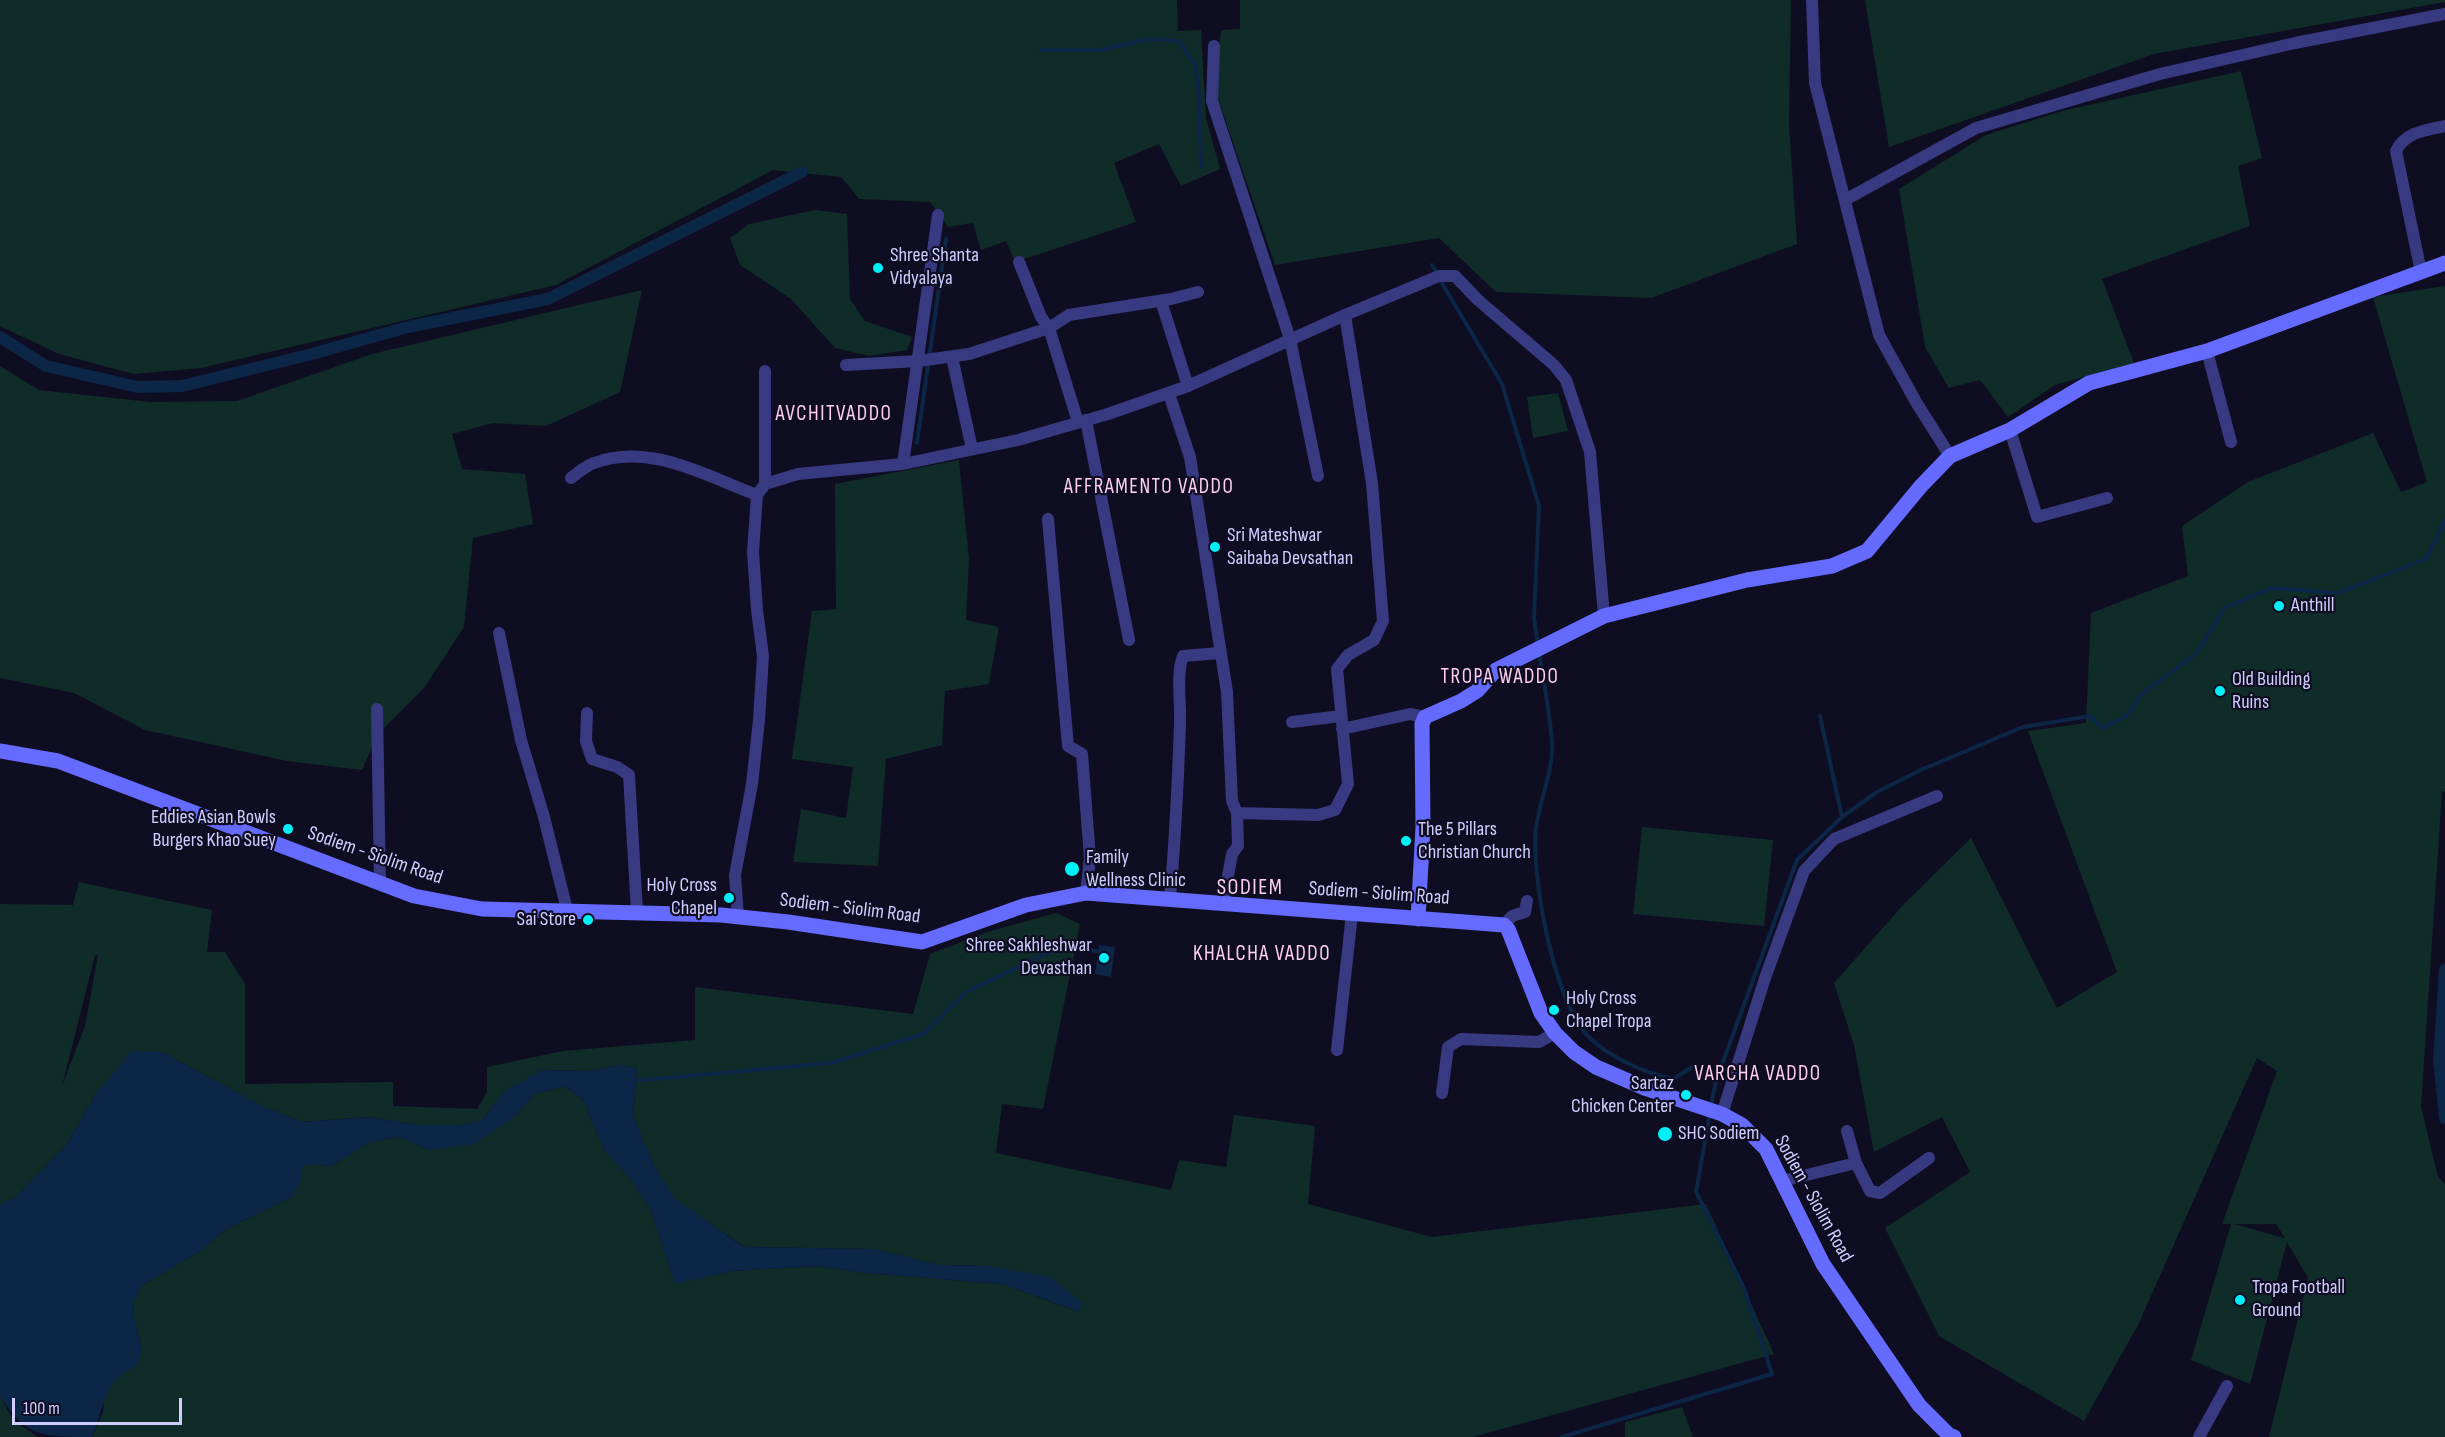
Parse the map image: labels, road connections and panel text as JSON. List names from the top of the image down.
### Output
{
  "streets": {
    "main road": ["Sodiem - Siolim Road"]
  },
  "districts": [
    "AVCHITVADDO",
    "AFFRAMENTO VADDO",
    "TROPA WADDO",
    "SODIEM",
    "KHALCHA VADDO",
    "VARCHA VADDO"
  ],
  "places": [
    "Shree Shanta Vidyalaya",
    "Sri Mateshwar Saibaba Devsathan",
    "Anthill",
    "Old Building Ruins",
    "Eddies Asian Bowls Burgers Khao Suey",
    "The 5 Pillars Christian Church",
    "Family Wellness Clinic",
    "Holy Cross Chapel",
    "Sai Store",
    "Shree Sakhleshwar Devasthan",
    "Holy Cross Chapel Tropa",
    "Sartaz Chicken Center",
    "SHC Sodiem",
    "Tropa Football Ground"
  ],
  "scale_bar": "100 m"
}
